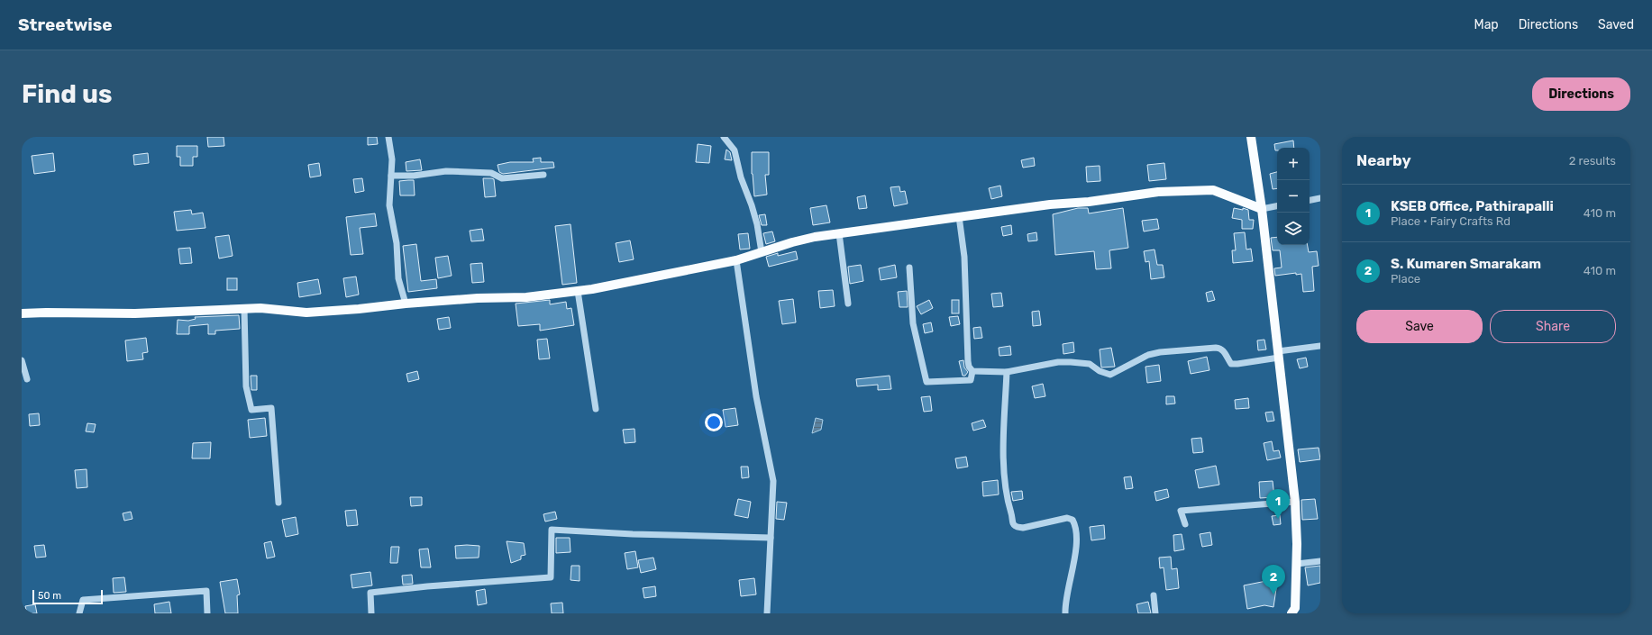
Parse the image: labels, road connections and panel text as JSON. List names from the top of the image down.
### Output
{
  "scale_bar": "50 m",
  "page": {
    "header": "Streetwise",
    "nav": ["Map", "Directions", "Saved"],
    "buttons": [
      "Directions",
      ["Save", "Share"]
    ],
    "title": "Find us",
    "heading": ["Nearby", "2 results"],
    "map_buttons": ["+", "−"],
    "list": [
      {
        "mark": "1",
        "name": "KSEB Office, Pathirapalli",
        "note": "Place · Fairy Crafts Rd",
        "value": "410 m"
      },
      {
        "mark": "2",
        "name": "S. Kumaren Smarakam",
        "note": "Place",
        "value": "410 m"
      }
    ],
    "pins": ["1", "2"],
    "scale": "50 m"
  }
}
